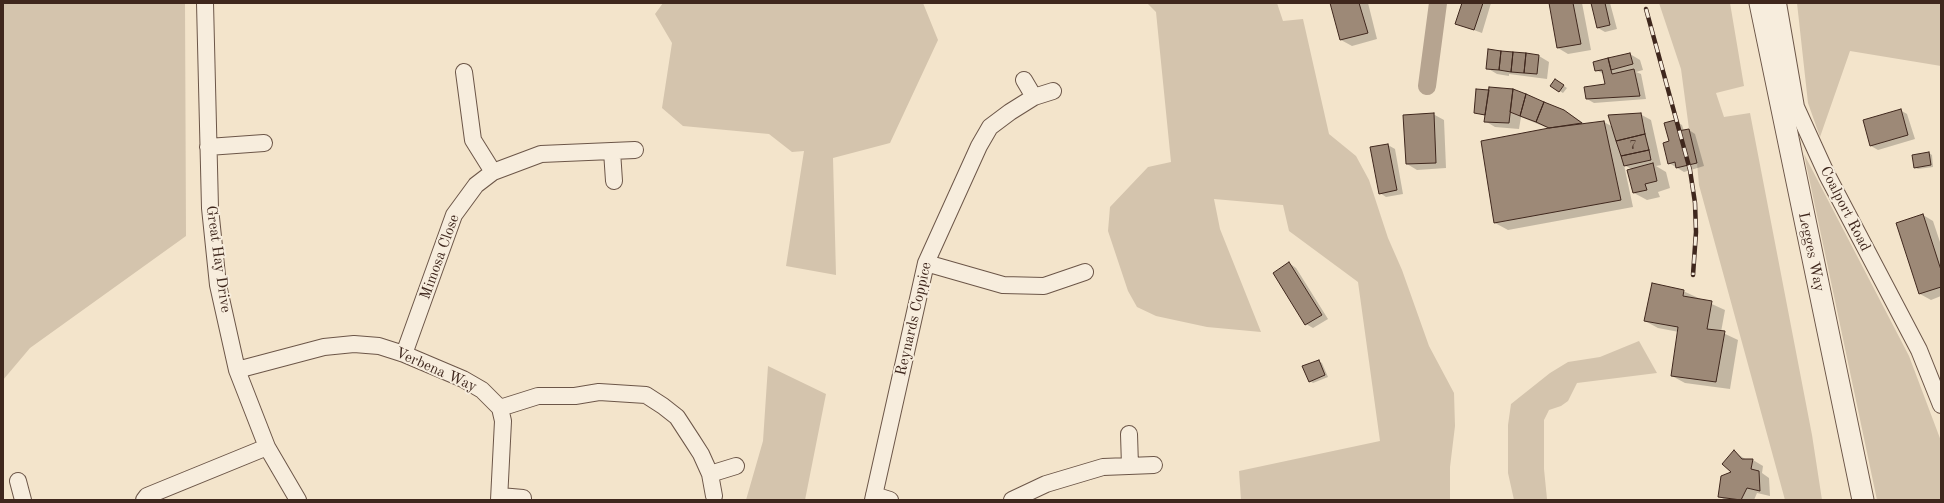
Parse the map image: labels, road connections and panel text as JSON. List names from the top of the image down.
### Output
{
  "streets": {
    "street": [
      "Coalport Road",
      "Legges Way",
      "Mimosa Close",
      "Great Hay Drive",
      "Reynards Coppice",
      "Verbena Way"
    ]
  },
  "crossings": [
    ["Mimosa Close", "Verbena Way"],
    ["Great Hay Drive", "Verbena Way"]
  ],
  "house_numbers": ["7"]
}
